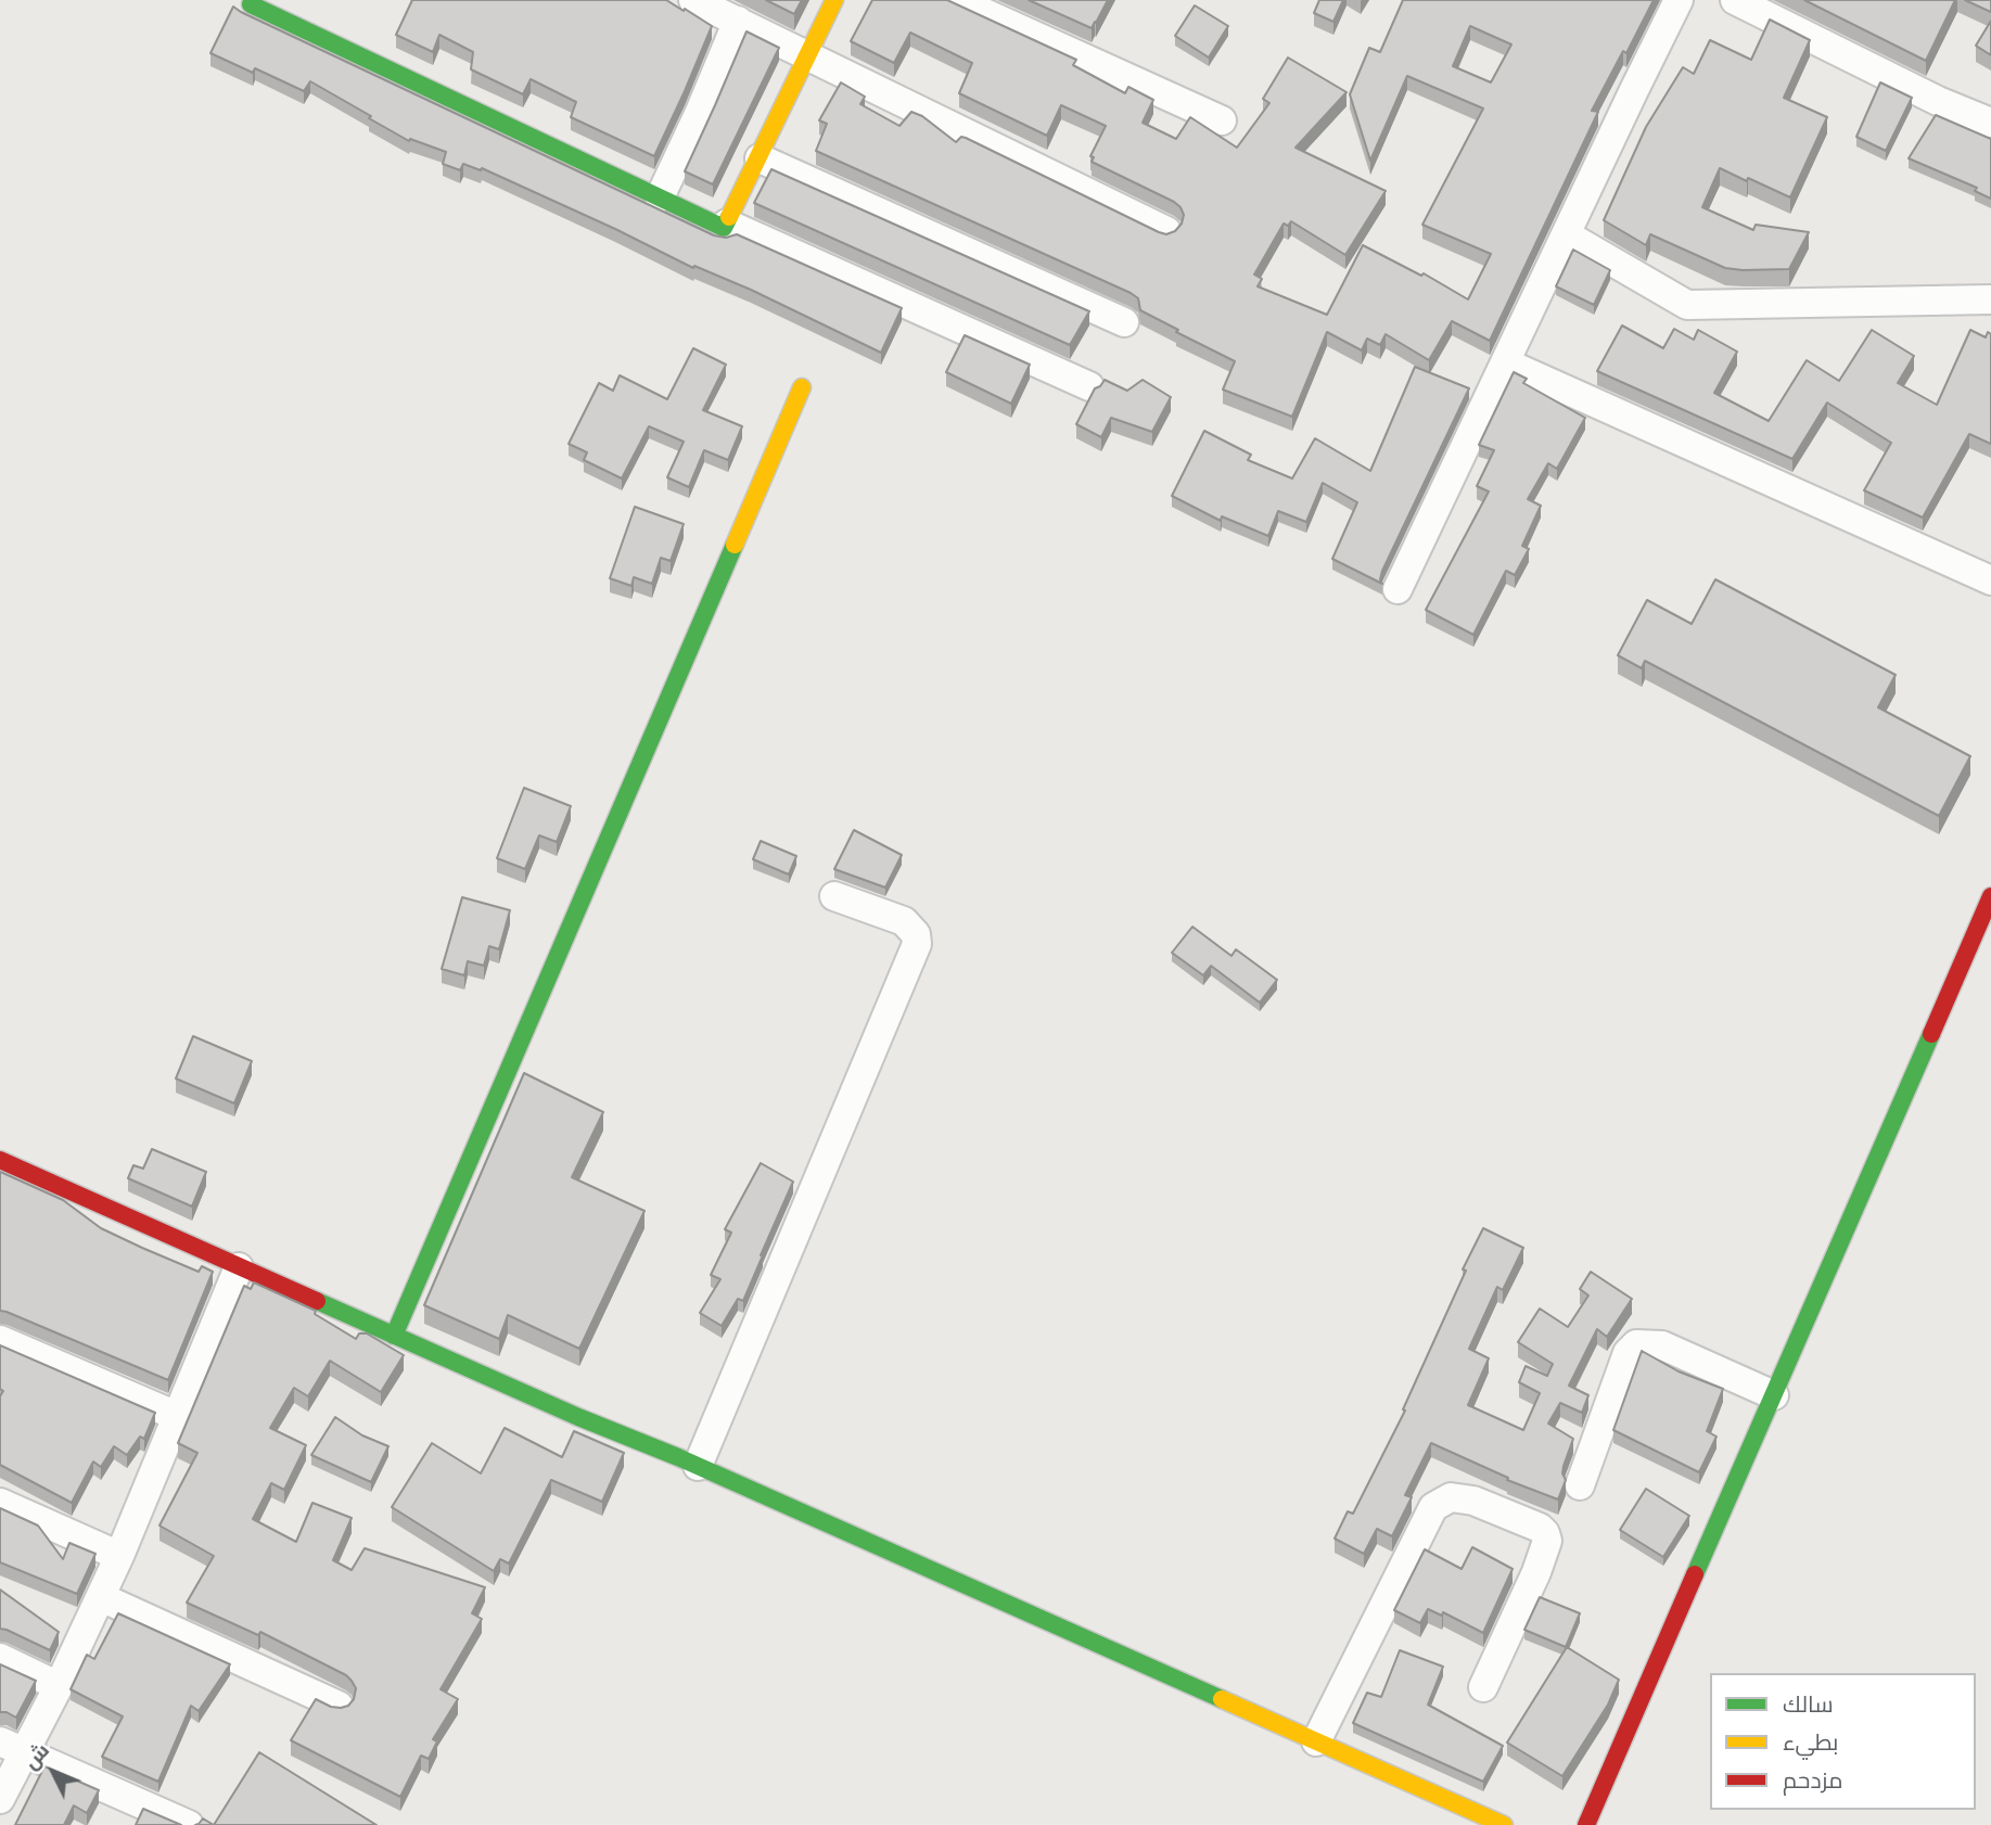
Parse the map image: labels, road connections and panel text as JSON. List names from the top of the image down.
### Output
{
  "legend": ["سالك", "بطيء", "مزدحم"],
  "north": "top left"
}
